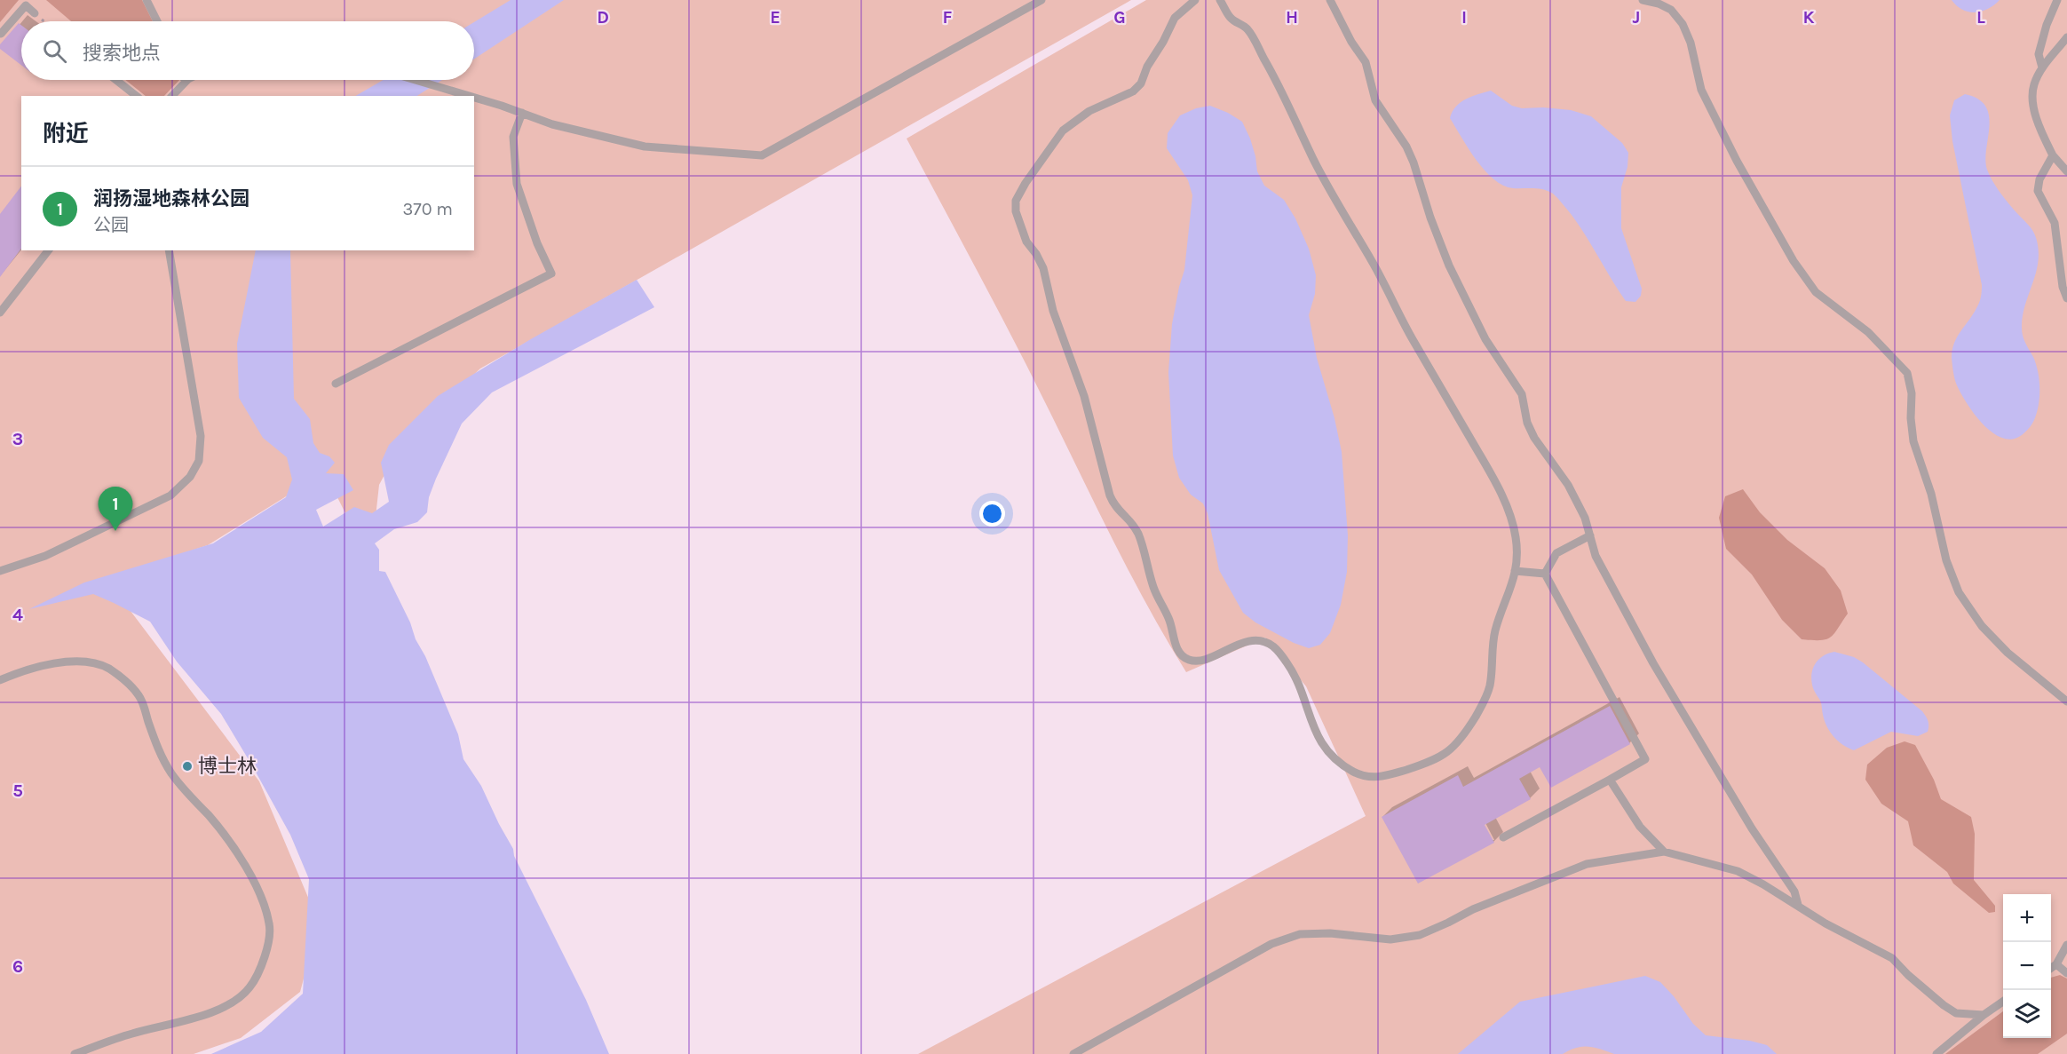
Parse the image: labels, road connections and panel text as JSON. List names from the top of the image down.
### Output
{
  "places": ["博士林"],
  "page": {
    "search": "搜索地点",
    "heading": "附近",
    "list": [
      {
        "mark": "1",
        "name": "润扬湿地森林公园",
        "note": "公园",
        "value": "370 m"
      }
    ],
    "pins": "1",
    "map_buttons": ["+", "−"]
  },
  "grid": {
    "columns": [
      "D",
      "E",
      "F",
      "G",
      "H",
      "I",
      "J",
      "K",
      "L"
    ],
    "rows": [
      "3",
      "4",
      "5",
      "6"
    ]
  }
}
